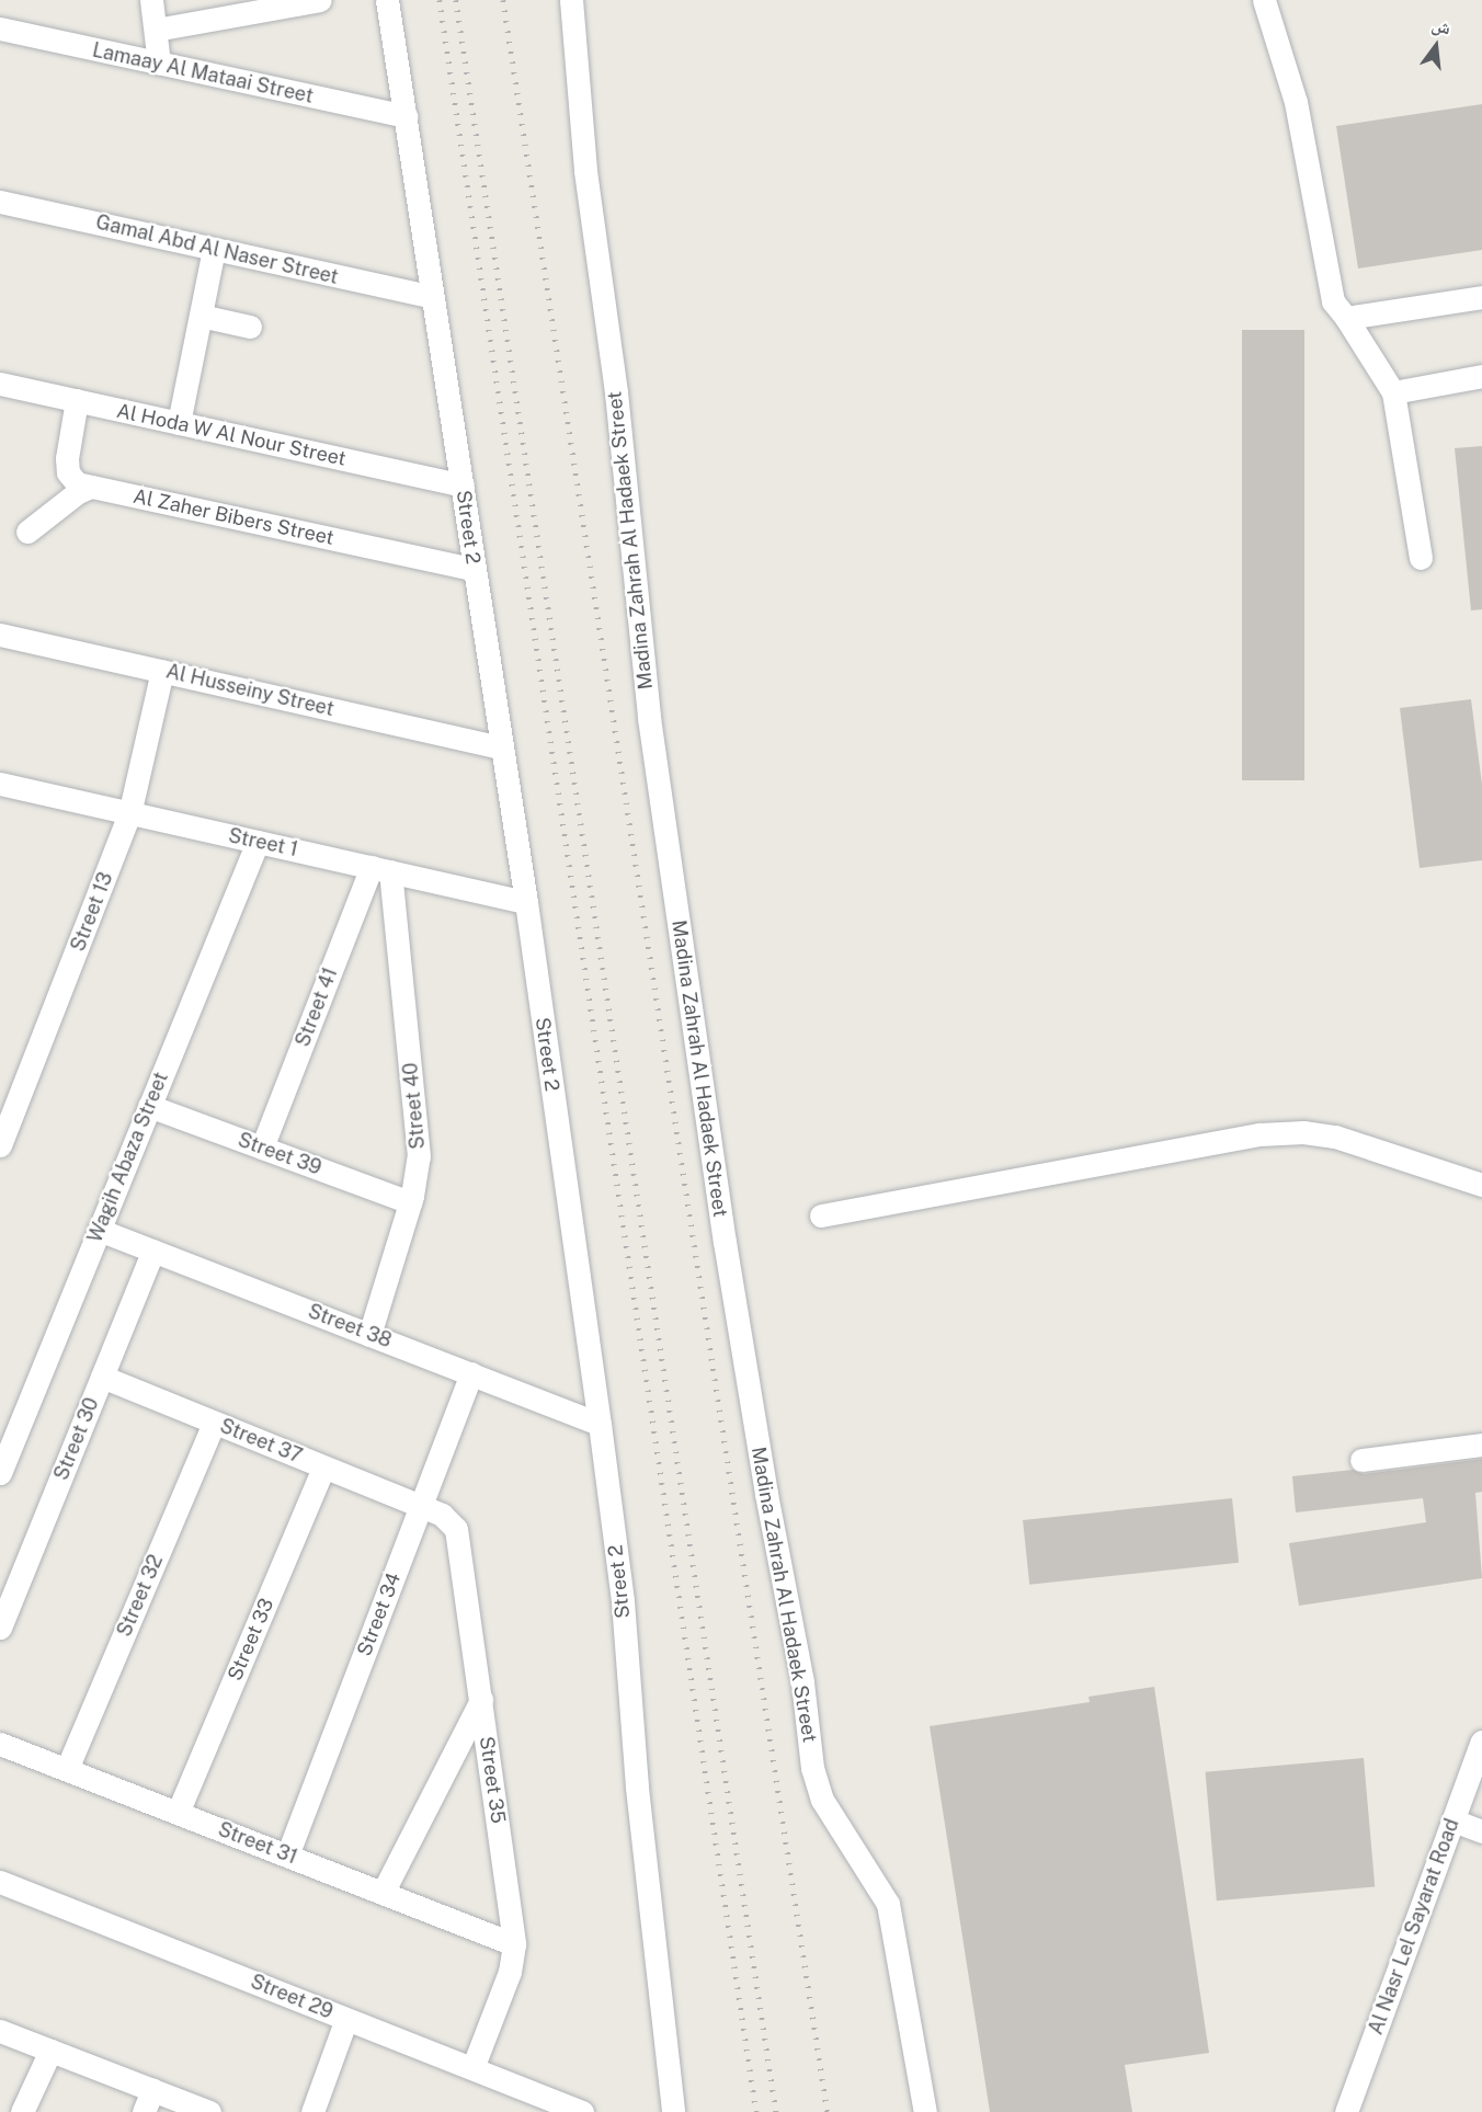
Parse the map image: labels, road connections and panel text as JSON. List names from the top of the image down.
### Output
{
  "streets": {
    "street": [
      "Lamaay Al Mataai Street",
      "Gamal Abd Al Naser Street",
      "Al Hoda W Al Nour Street",
      "Al Zaher Bibers Street",
      "Street 2",
      "Madina Zahrah Al Hadaek Street",
      "Al Husseiny Street",
      "Street 1",
      "Street 13",
      "Street 41",
      "Street 40",
      "Street 39",
      "Wagih Abaza Street",
      "Street 38",
      "Street 30",
      "Street 37",
      "Street 32",
      "Street 34",
      "Street 33",
      "Street 35",
      "Street 31",
      "Al Nasr Lel Sayarat Road",
      "Street 29"
    ]
  },
  "crossings": [
    ["Lamaay Al Mataai Street", "Street 2"],
    ["Gamal Abd Al Naser Street", "Street 2"],
    ["Al Hoda W Al Nour Street", "Al Zaher Bibers Street"],
    ["Al Hoda W Al Nour Street", "Street 2"],
    ["Al Zaher Bibers Street", "Street 2"],
    ["Street 2", "Al Husseiny Street"],
    ["Street 2", "Street 1"],
    ["Street 2", "Street 38"],
    ["Al Husseiny Street", "Street 13"],
    ["Street 1", "Street 13"],
    ["Street 1", "Street 41"],
    ["Street 1", "Street 40"],
    ["Street 1", "Wagih Abaza Street"],
    ["Street 41", "Street 40"],
    ["Street 41", "Street 39"],
    ["Street 40", "Street 39"],
    ["Street 40", "Street 38"],
    ["Street 39", "Wagih Abaza Street"],
    ["Wagih Abaza Street", "Street 38"],
    ["Street 38", "Street 30"],
    ["Street 38", "Street 34"],
    ["Street 30", "Street 37"],
    ["Street 37", "Street 32"],
    ["Street 37", "Street 34"],
    ["Street 37", "Street 33"],
    ["Street 37", "Street 35"],
    ["Street 32", "Street 31"],
    ["Street 34", "Street 35"],
    ["Street 34", "Street 31"],
    ["Street 33", "Street 31"],
    ["Street 35", "Street 31"],
    ["Street 35", "Street 29"]
  ],
  "north": "top"
}
